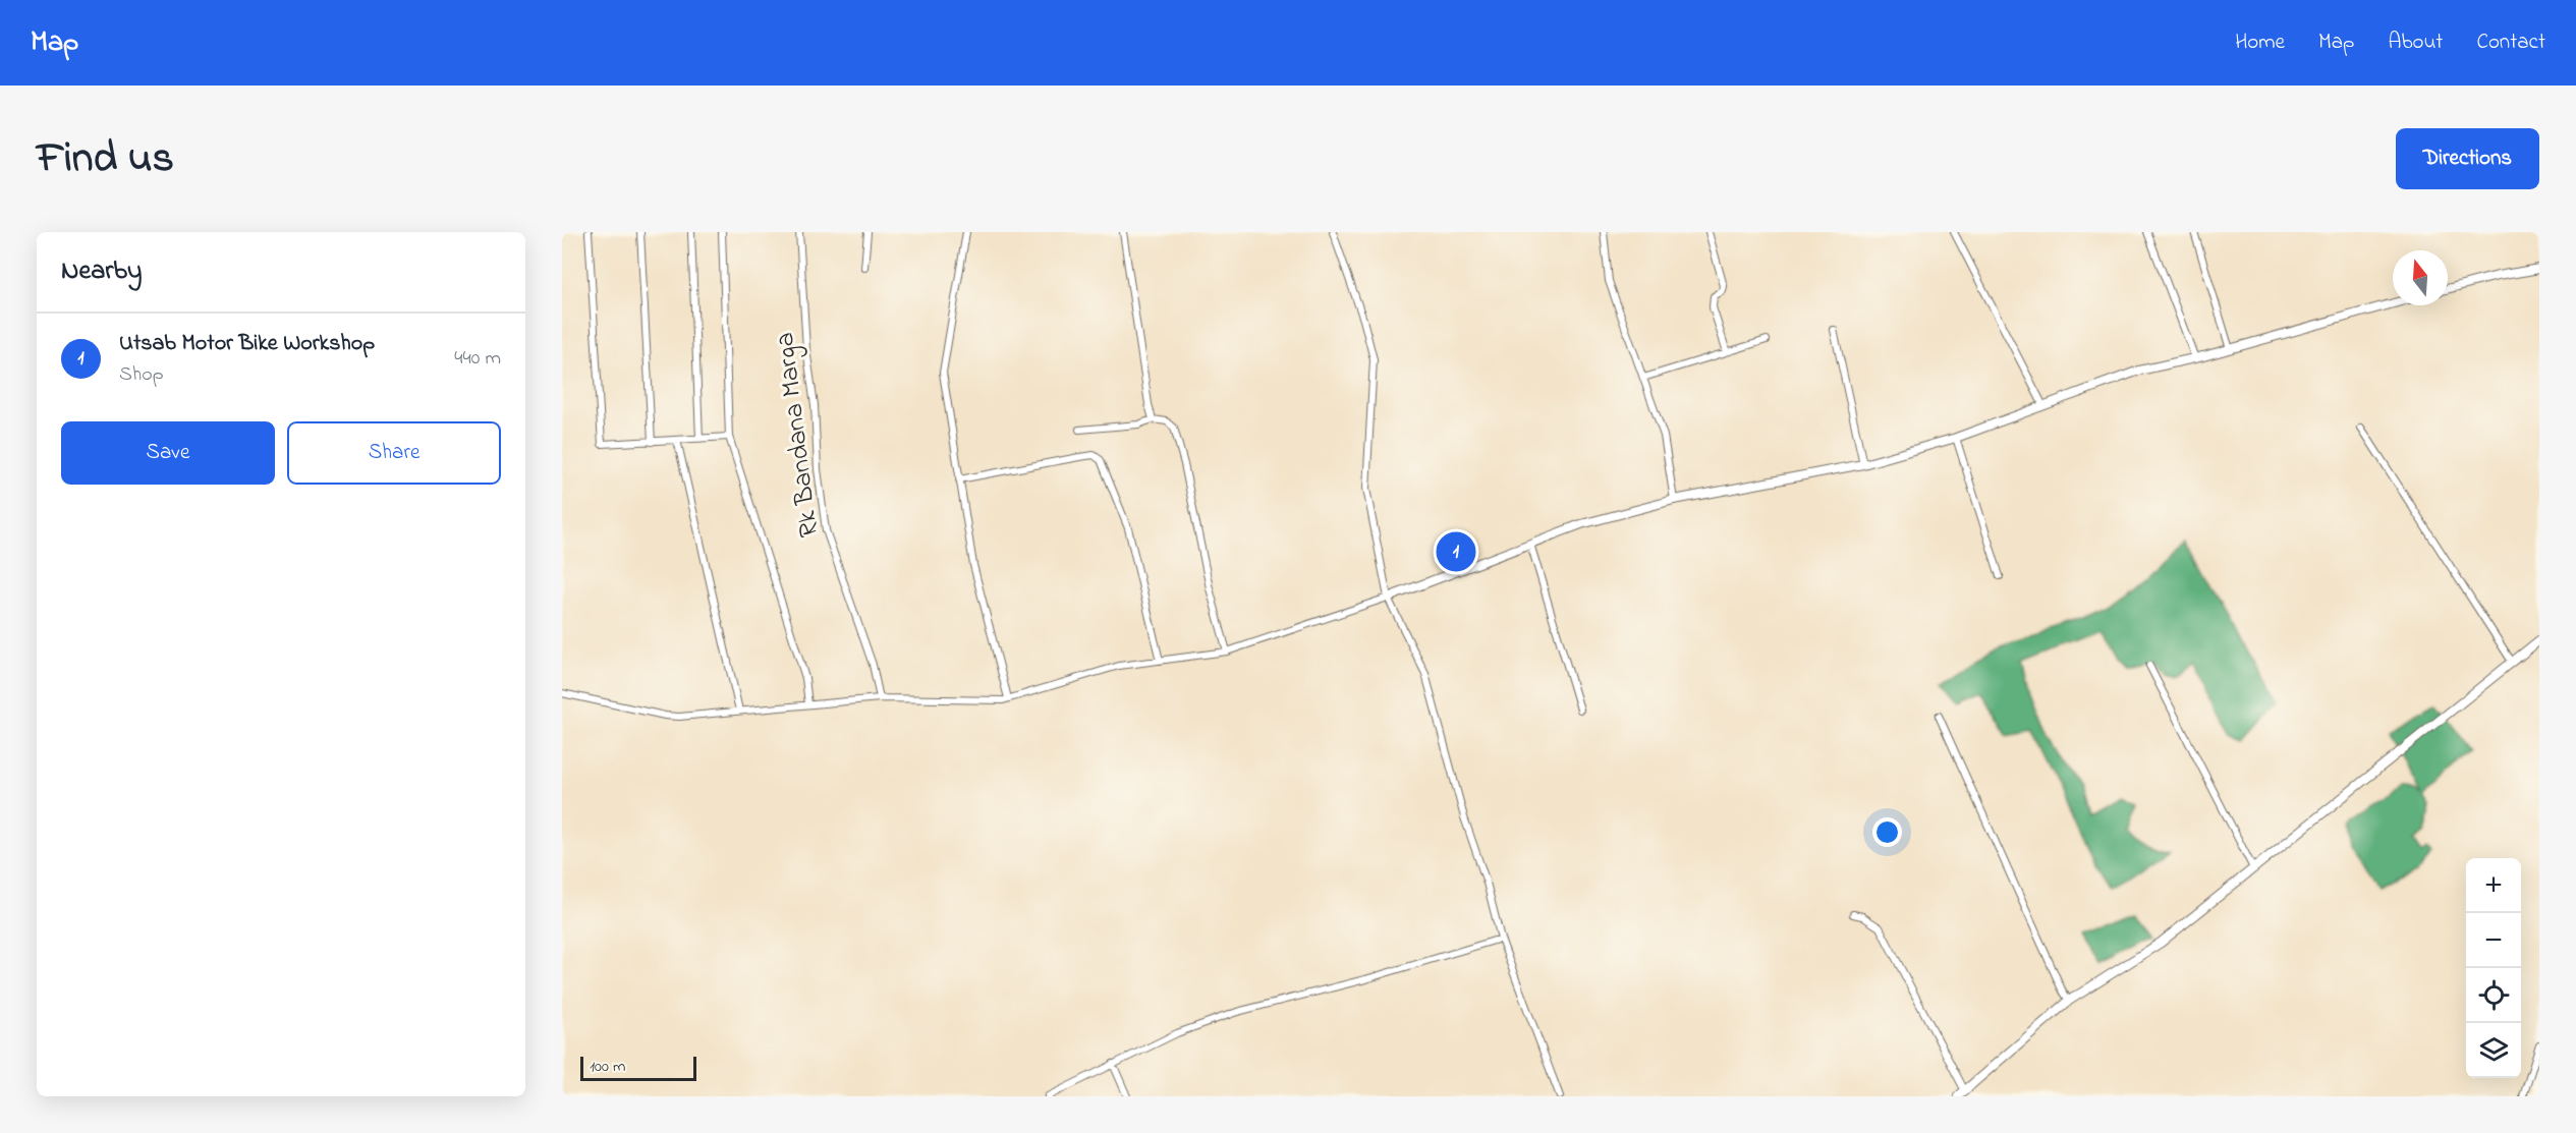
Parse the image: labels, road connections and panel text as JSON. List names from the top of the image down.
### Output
{
  "streets": {
    "street": ["Rk Bandana Marga"]
  },
  "scale_bar": "100 m",
  "north": "top",
  "page": {
    "header": "Map",
    "nav": [
      "Home",
      "Map",
      "About",
      "Contact"
    ],
    "title": "Find us",
    "buttons": [
      "Directions",
      ["Save", "Share"]
    ],
    "heading": "Nearby",
    "list": [
      {
        "mark": "1",
        "name": "Utsab Motor Bike Workshop",
        "note": "Shop",
        "value": "440 m"
      }
    ],
    "pins": "1",
    "map_buttons": ["+", "−"],
    "scale": "100 m"
  }
}
